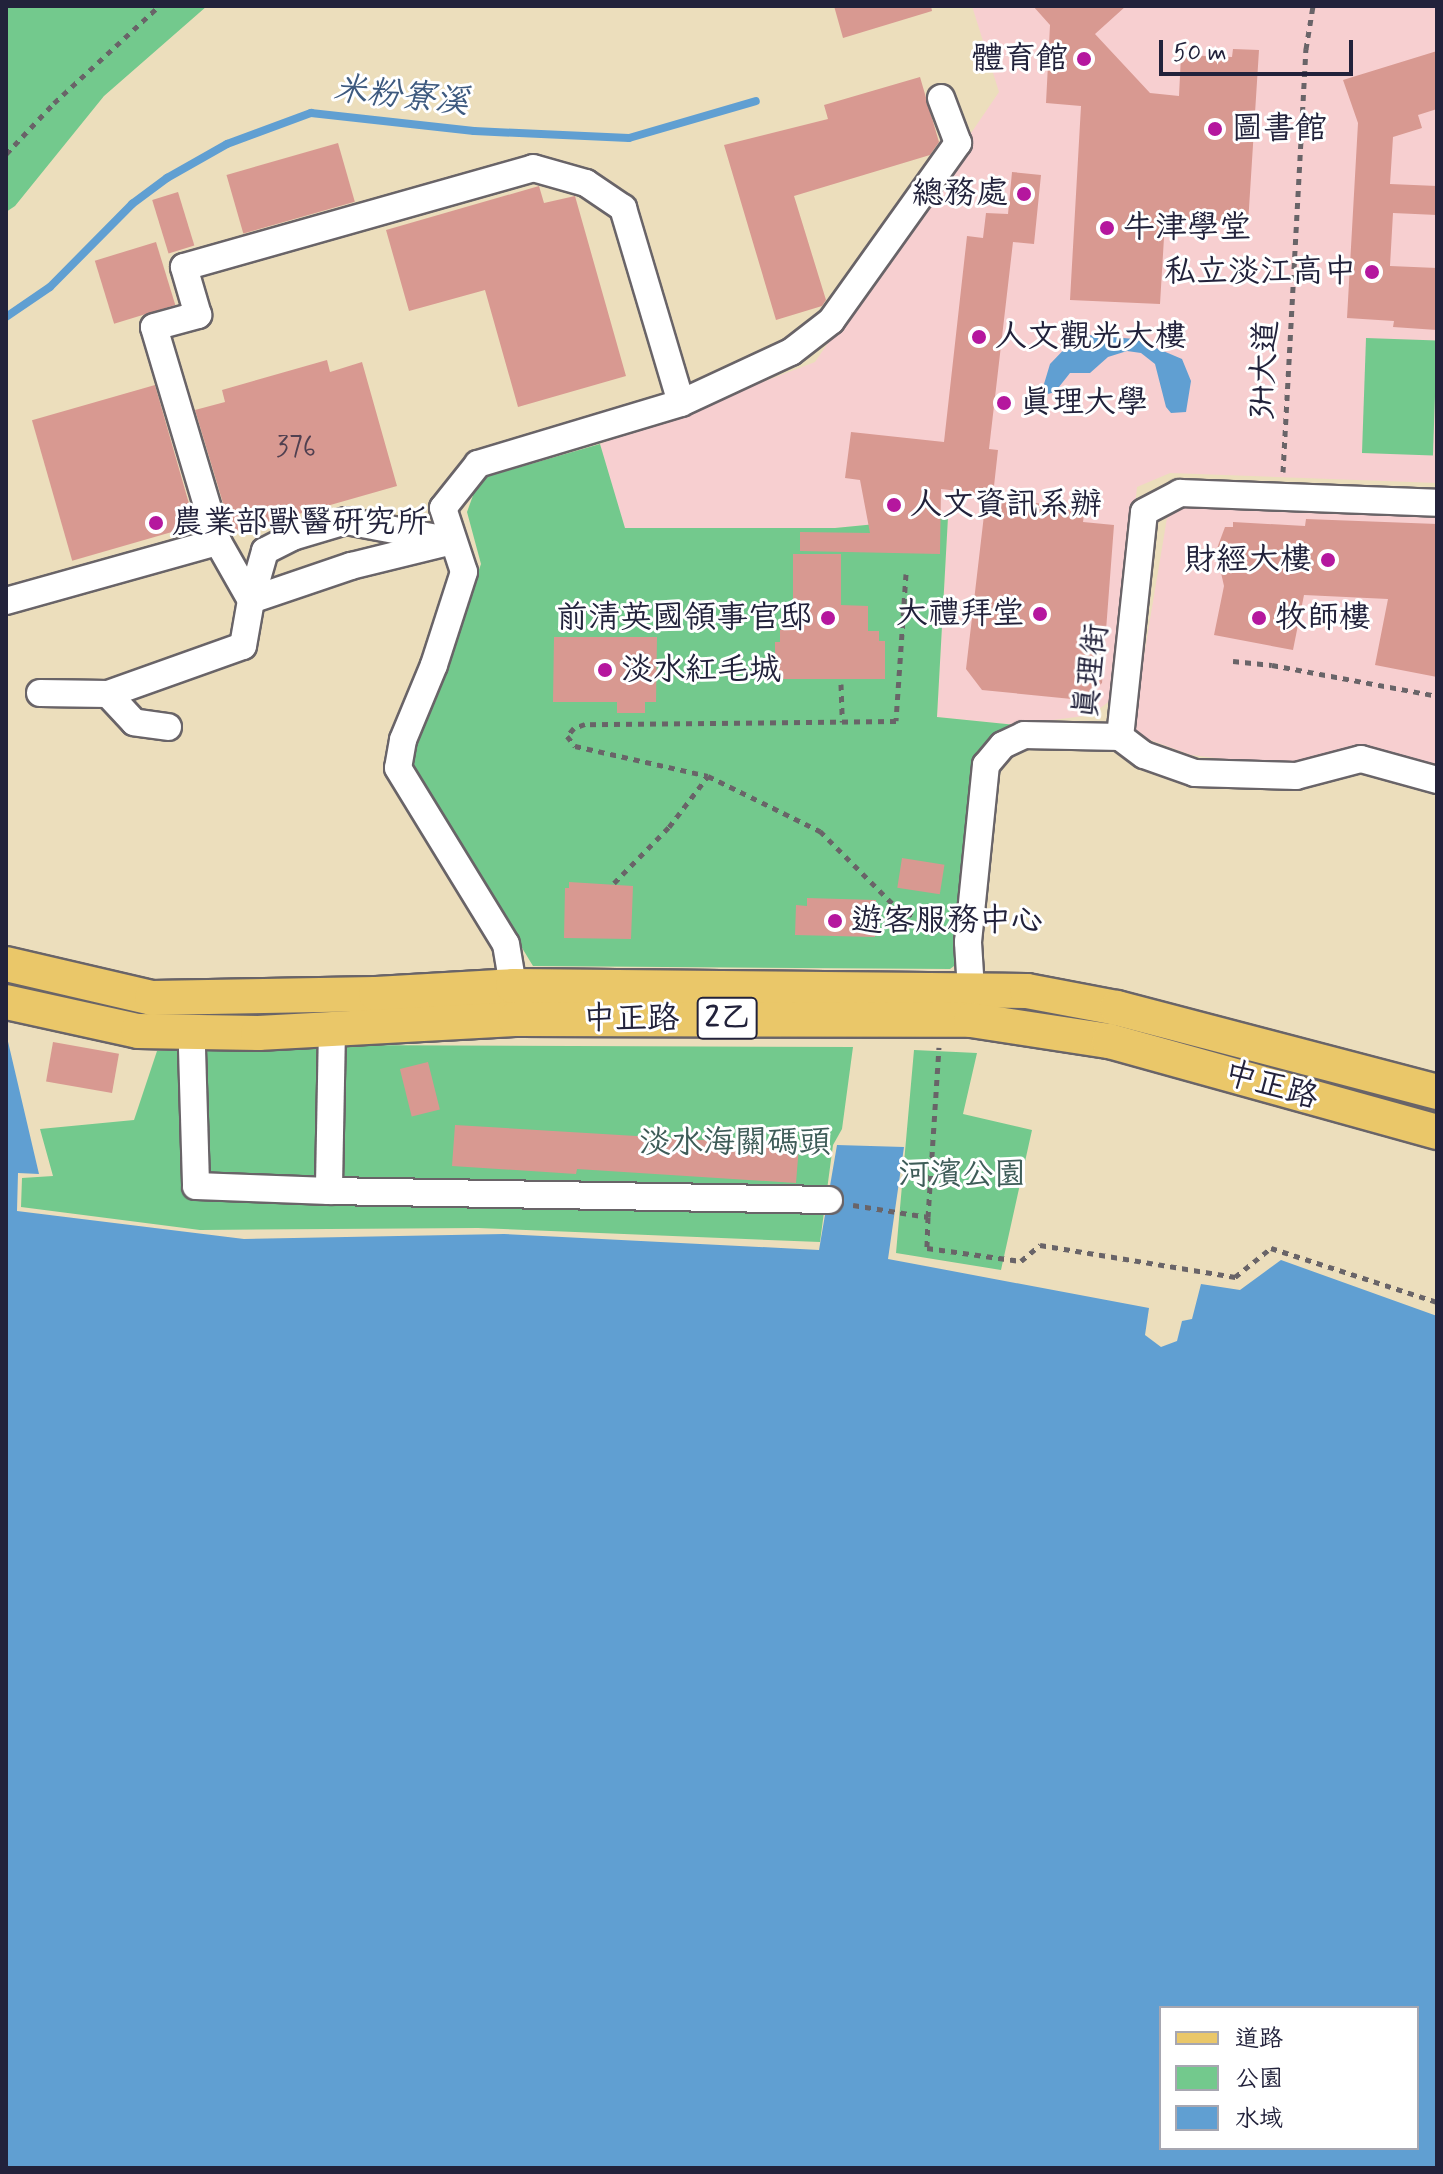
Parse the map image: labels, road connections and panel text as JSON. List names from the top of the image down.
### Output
{
  "streets": {
    "main road": ["2乙", "中正路"],
    "street": ["真理街"],
    "path": ["3H大道"]
  },
  "crossings": [
    ["3H大道", "真理街"],
    ["真理街", "中正路"]
  ],
  "water": ["米粉寮溪"],
  "parks": ["淡水海關碼頭", "河濱公園"],
  "places": [
    "體育館",
    "圖書館",
    "總務處",
    "牛津學堂",
    "私立淡江高中",
    "人文觀光大樓",
    "真理大學",
    "人文資訊系辦",
    "農業部獸醫研究所",
    "財經大樓",
    "大禮拜堂",
    "前清英國領事官邸",
    "牧師樓",
    "淡水紅毛城",
    "遊客服務中心"
  ],
  "house_numbers": ["376"],
  "legend": ["道路", "公園", "水域"],
  "scale_bar": "50 m"
}
